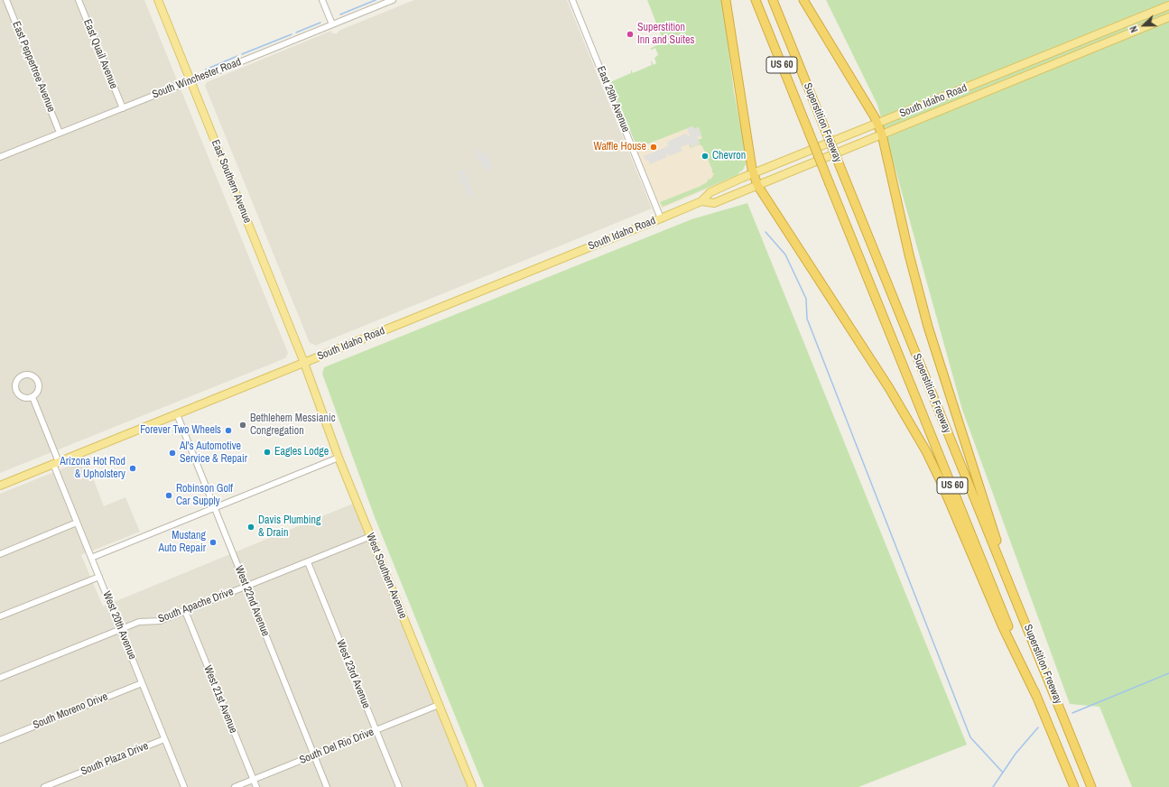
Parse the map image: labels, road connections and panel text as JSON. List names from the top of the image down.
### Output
{
  "streets": {
    "highway": ["US 60", "Superstition Freeway"],
    "main road": ["South Idaho Road", "East Southern Avenue", "West Southern Avenue"],
    "street": [
      "East Quail Avenue",
      "East Peppertree Avenue",
      "South Winchester Road",
      "East 29th Avenue",
      "West 22nd Avenue",
      "South Apache Drive",
      "West 20th Avenue",
      "West 23rd Avenue",
      "West 21st Avenue",
      "South Moreno Drive",
      "South Del Rio Drive",
      "South Plaza Drive"
    ]
  },
  "crossings": [
    ["East Quail Avenue", "South Winchester Road"],
    ["East Peppertree Avenue", "South Winchester Road"],
    ["South Winchester Road", "East Southern Avenue"],
    ["East 29th Avenue", "South Idaho Road"],
    ["South Idaho Road", "East Southern Avenue"],
    ["South Idaho Road", "West Southern Avenue"],
    ["South Idaho Road", "West 22nd Avenue"],
    ["South Idaho Road", "West 20th Avenue"],
    ["East Southern Avenue", "West Southern Avenue"],
    ["West Southern Avenue", "South Apache Drive"],
    ["West Southern Avenue", "South Del Rio Drive"],
    ["West 22nd Avenue", "South Apache Drive"],
    ["West 22nd Avenue", "South Del Rio Drive"],
    ["South Apache Drive", "West 20th Avenue"],
    ["South Apache Drive", "West 23rd Avenue"],
    ["South Apache Drive", "West 21st Avenue"],
    ["West 20th Avenue", "South Moreno Drive"],
    ["West 20th Avenue", "South Plaza Drive"],
    ["West 23rd Avenue", "South Del Rio Drive"],
    ["West 21st Avenue", "South Del Rio Drive"]
  ],
  "places": [
    "Superstition Inn and Suites",
    "Waffle House",
    "Chevron",
    "Bethlehem Messianic Congregation",
    "Forever Two Wheels",
    "Eagles Lodge",
    "Al's Automotive Service & Repair",
    "Arizona Hot Rod & Upholstery",
    "Robinson Golf Car Supply",
    "Davis Plumbing & Drain",
    "Mustang Auto Repair"
  ],
  "north": "left"
}
